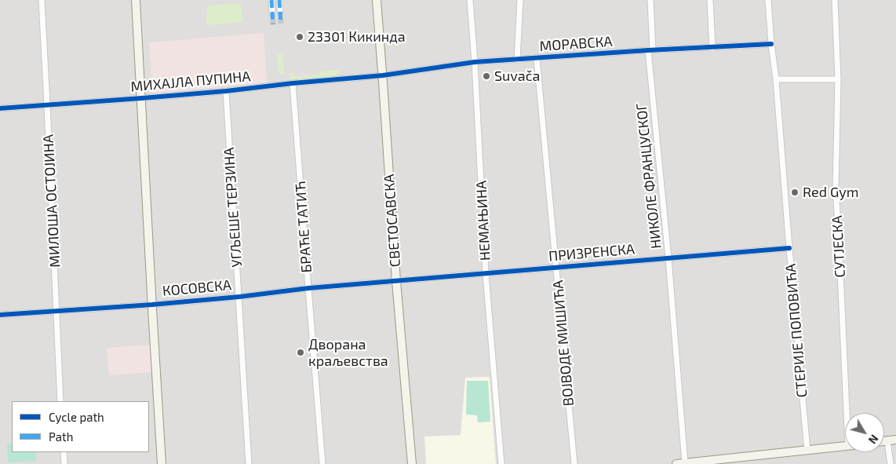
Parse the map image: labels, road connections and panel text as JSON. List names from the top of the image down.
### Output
{
  "streets": {
    "street": [
      "МОРАВСКА",
      "МИХАЈЛА ПУПИНА",
      "НИКОЛЕ ФРАНЦУСКОГ",
      "МИЛОША ОСТОЈИНА",
      "УГЉЕШЕ ТЕРЗИНА",
      "СВЕТОСАВСКА",
      "НЕМАЊИНА",
      "БРАЋЕ ТАТИЋ",
      "СУТЈЕСКА",
      "ПРИЗРЕНСКА",
      "КОСОВСКА",
      "СТЕРИЈЕ ПОПОВИЋА",
      "ВОЈВОДЕ МИШИЋА"
    ]
  },
  "crossings": [
    ["МОРАВСКА", "МИХАЈЛА ПУПИНА"],
    ["МОРАВСКА", "НИКОЛЕ ФРАНЦУСКОГ"],
    ["МОРАВСКА", "СВЕТОСАВСКА"],
    ["МОРАВСКА", "НЕМАЊИНА"],
    ["МОРАВСКА", "СТЕРИЈЕ ПОПОВИЋА"],
    ["МОРАВСКА", "ВОЈВОДЕ МИШИЋА"],
    ["МИХАЈЛА ПУПИНА", "МИЛОША ОСТОЈИНА"],
    ["МИХАЈЛА ПУПИНА", "УГЉЕШЕ ТЕРЗИНА"],
    ["МИХАЈЛА ПУПИНА", "СВЕТОСАВСКА"],
    ["МИХАЈЛА ПУПИНА", "БРАЋЕ ТАТИЋ"],
    ["НИКОЛЕ ФРАНЦУСКОГ", "ПРИЗРЕНСКА"],
    ["МИЛОША ОСТОЈИНА", "КОСОВСКА"],
    ["УГЉЕШЕ ТЕРЗИНА", "КОСОВСКА"],
    ["СВЕТОСАВСКА", "ПРИЗРЕНСКА"],
    ["СВЕТОСАВСКА", "КОСОВСКА"],
    ["НЕМАЊИНА", "ПРИЗРЕНСКА"],
    ["БРАЋЕ ТАТИЋ", "КОСОВСКА"],
    ["ПРИЗРЕНСКА", "КОСОВСКА"],
    ["ПРИЗРЕНСКА", "СТЕРИЈЕ ПОПОВИЋА"],
    ["ПРИЗРЕНСКА", "ВОЈВОДЕ МИШИЋА"]
  ],
  "places": [
    "23301 Кикинда",
    "Suvača",
    "Red Gym",
    "Дворана краљевства"
  ],
  "legend": ["Cycle path", "Path"],
  "north": "bottom right"
}
